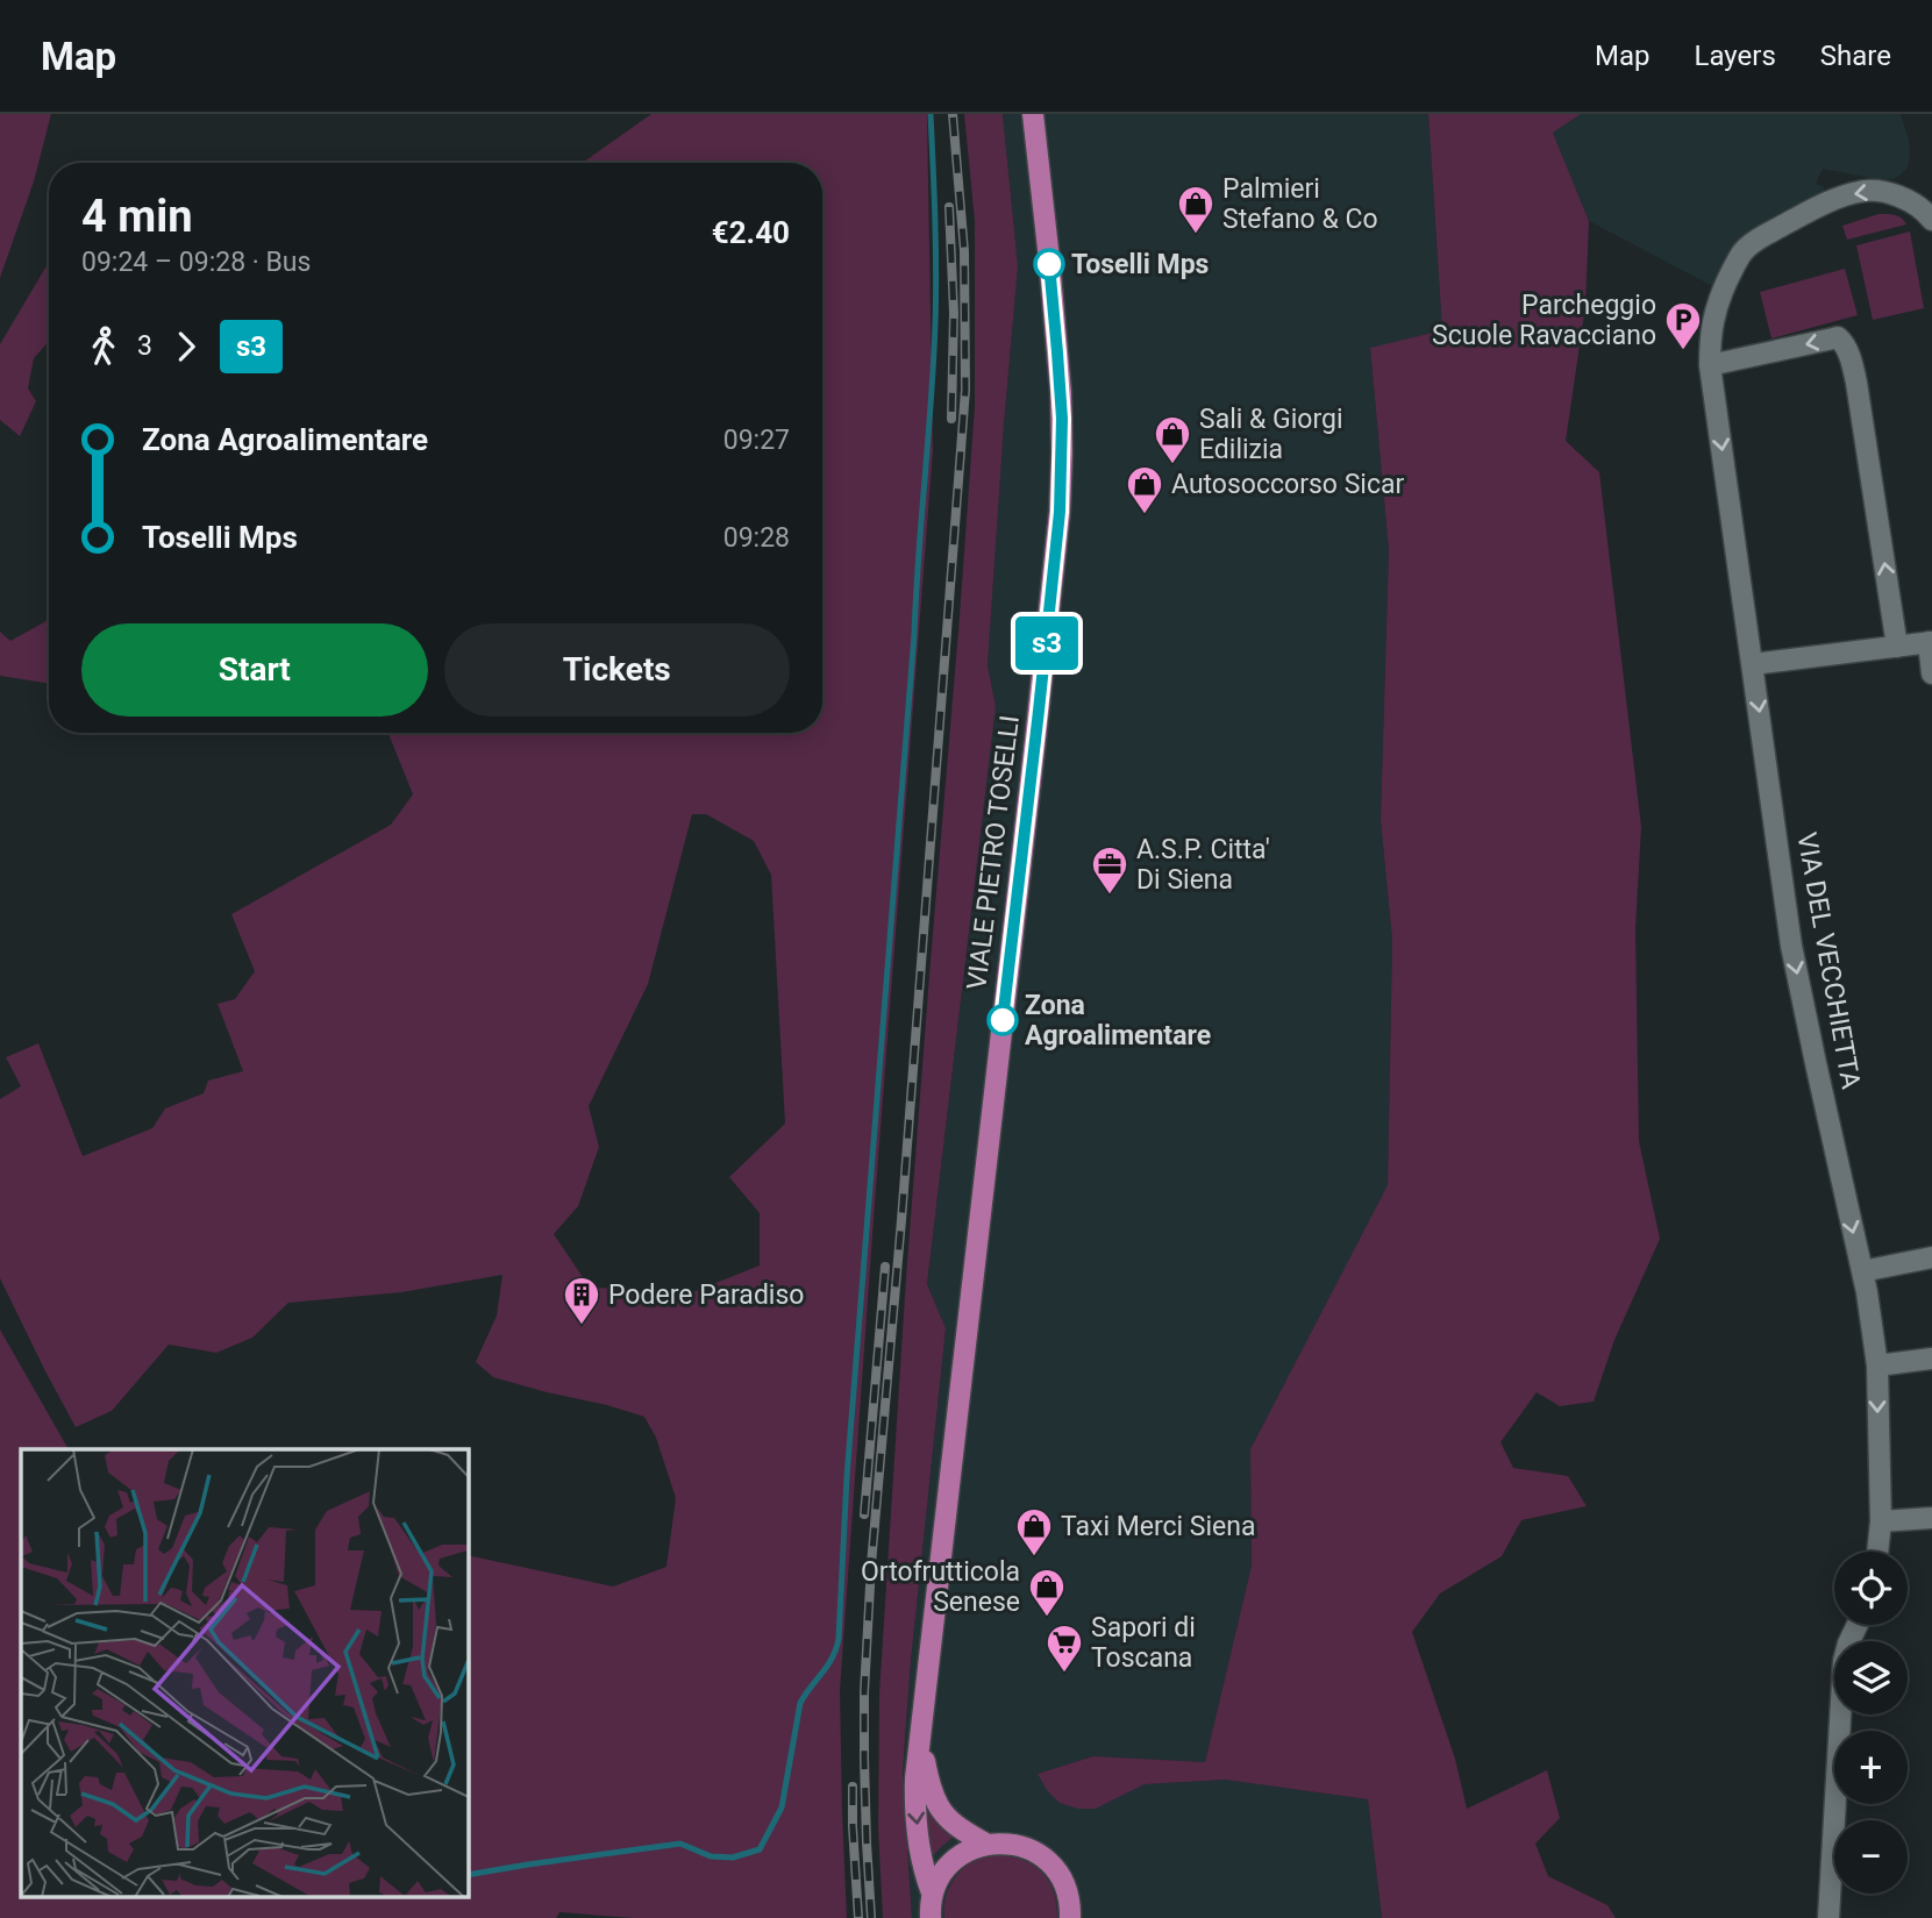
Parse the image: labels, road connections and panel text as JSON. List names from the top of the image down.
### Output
{
  "streets": {
    "main road": ["VIALE PIETRO TOSELLI"],
    "street": ["VIA DEL VECCHIETTA"]
  },
  "one_way": ["VIA DEL VECCHIETTA"],
  "places": {
    "shop": [
      "Palmieri Stefano & Co",
      "Sali & Giorgi Edilizia",
      "Autosoccorso Sicar",
      "Taxi Merci Siena",
      "Ortofrutticola Senese"
    ],
    "other": ["Toselli Mps", "Zona Agroalimentare"],
    "parking": ["Parcheggio Scuole Ravacciano"],
    "office": ["A.S.P. Citta' Di Siena"],
    "building": ["Podere Paradiso"],
    "supermarket": ["Sapori di Toscana"]
  },
  "lines": ["bus line s3"],
  "page": {
    "header": "Map",
    "nav": ["Map", "Layers", "Share"],
    "on_map": "s3",
    "heading": ["4 min", "09:24 – 09:28 · Bus", "€2.40"],
    "legs": ["3", "s3"],
    "list": [
      {
        "name": "Zona Agroalimentare",
        "value": "09:27"
      },
      {
        "name": "Toselli Mps",
        "value": "09:28"
      }
    ],
    "buttons": ["Start", "Tickets"],
    "map_buttons": ["+", "−"]
  }
}
